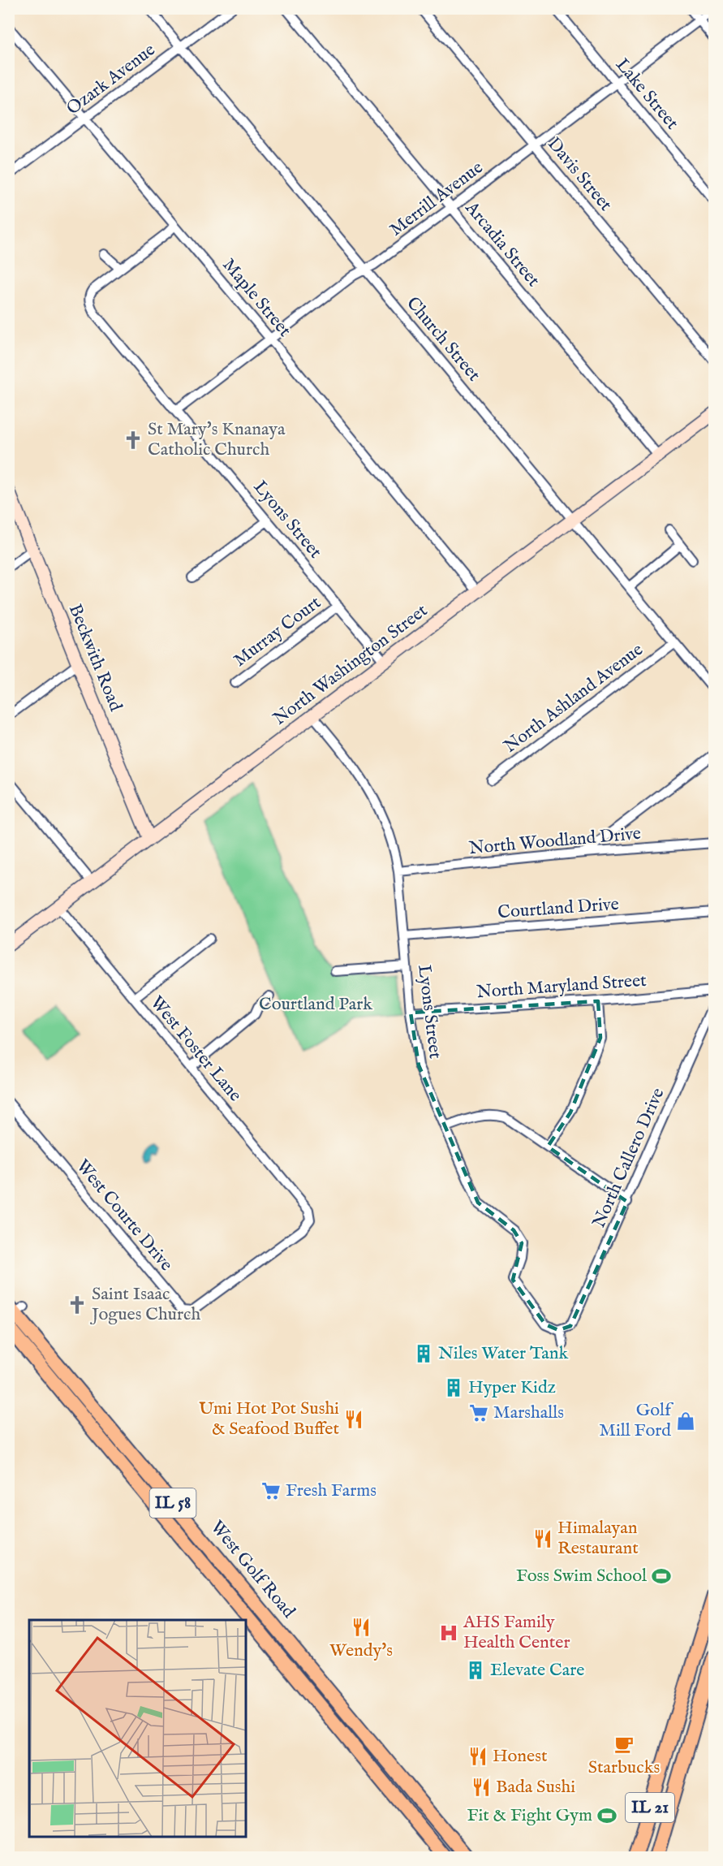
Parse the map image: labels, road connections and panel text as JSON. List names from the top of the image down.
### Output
{
  "streets": {
    "main road": ["IL 58", "West Golf Road", "IL 21"],
    "street": [
      "Ozark Avenue",
      "Lake Street",
      "Davis Street",
      "Merrill Avenue",
      "Arcadia Street",
      "Maple Street",
      "Church Street",
      "Lyons Street",
      "Murray Court",
      "Beckwith Road",
      "North Washington Street",
      "North Ashland Avenue",
      "North Woodland Drive",
      "Courtland Drive",
      "North Maryland Street",
      "West Foster Lane",
      "North Callero Drive",
      "West Courte Drive"
    ]
  },
  "crossings": [
    ["Ozark Avenue", "Maple Street"],
    ["Ozark Avenue", "Church Street"],
    ["Lake Street", "Merrill Avenue"],
    ["Davis Street", "Merrill Avenue"],
    ["Merrill Avenue", "Arcadia Street"],
    ["Merrill Avenue", "Maple Street"],
    ["Merrill Avenue", "Church Street"],
    ["Merrill Avenue", "Lyons Street"],
    ["Arcadia Street", "North Washington Street"],
    ["Maple Street", "North Washington Street"],
    ["Church Street", "North Washington Street"],
    ["Church Street", "North Ashland Avenue"],
    ["Lyons Street", "Murray Court"],
    ["Lyons Street", "North Washington Street"],
    ["Lyons Street", "North Woodland Drive"],
    ["Lyons Street", "Courtland Drive"],
    ["Lyons Street", "North Maryland Street"],
    ["Lyons Street", "North Callero Drive"],
    ["Beckwith Road", "North Washington Street"],
    ["North Washington Street", "West Foster Lane"],
    ["West Foster Lane", "West Courte Drive"]
  ],
  "parks": ["Courtland Park"],
  "places": {
    "church": ["St Mary's Knanaya Catholic Church", "Saint Isaac Jogues Church"],
    "building": ["Niles Water Tank", "Hyper Kidz", "Elevate Care"],
    "supermarket": ["Marshalls", "Fresh Farms"],
    "restaurant": [
      "Umi Hot Pot Sushi & Seafood Buffet",
      "Himalayan Restaurant",
      "Wendy's",
      "Honest",
      "Bada Sushi"
    ],
    "shop": ["Golf Mill Ford"],
    "sports": ["Foss Swim School", "Fit & Fight Gym"],
    "hospital": ["AHS Family Health Center"],
    "cafe": ["Starbucks"]
  }
}
